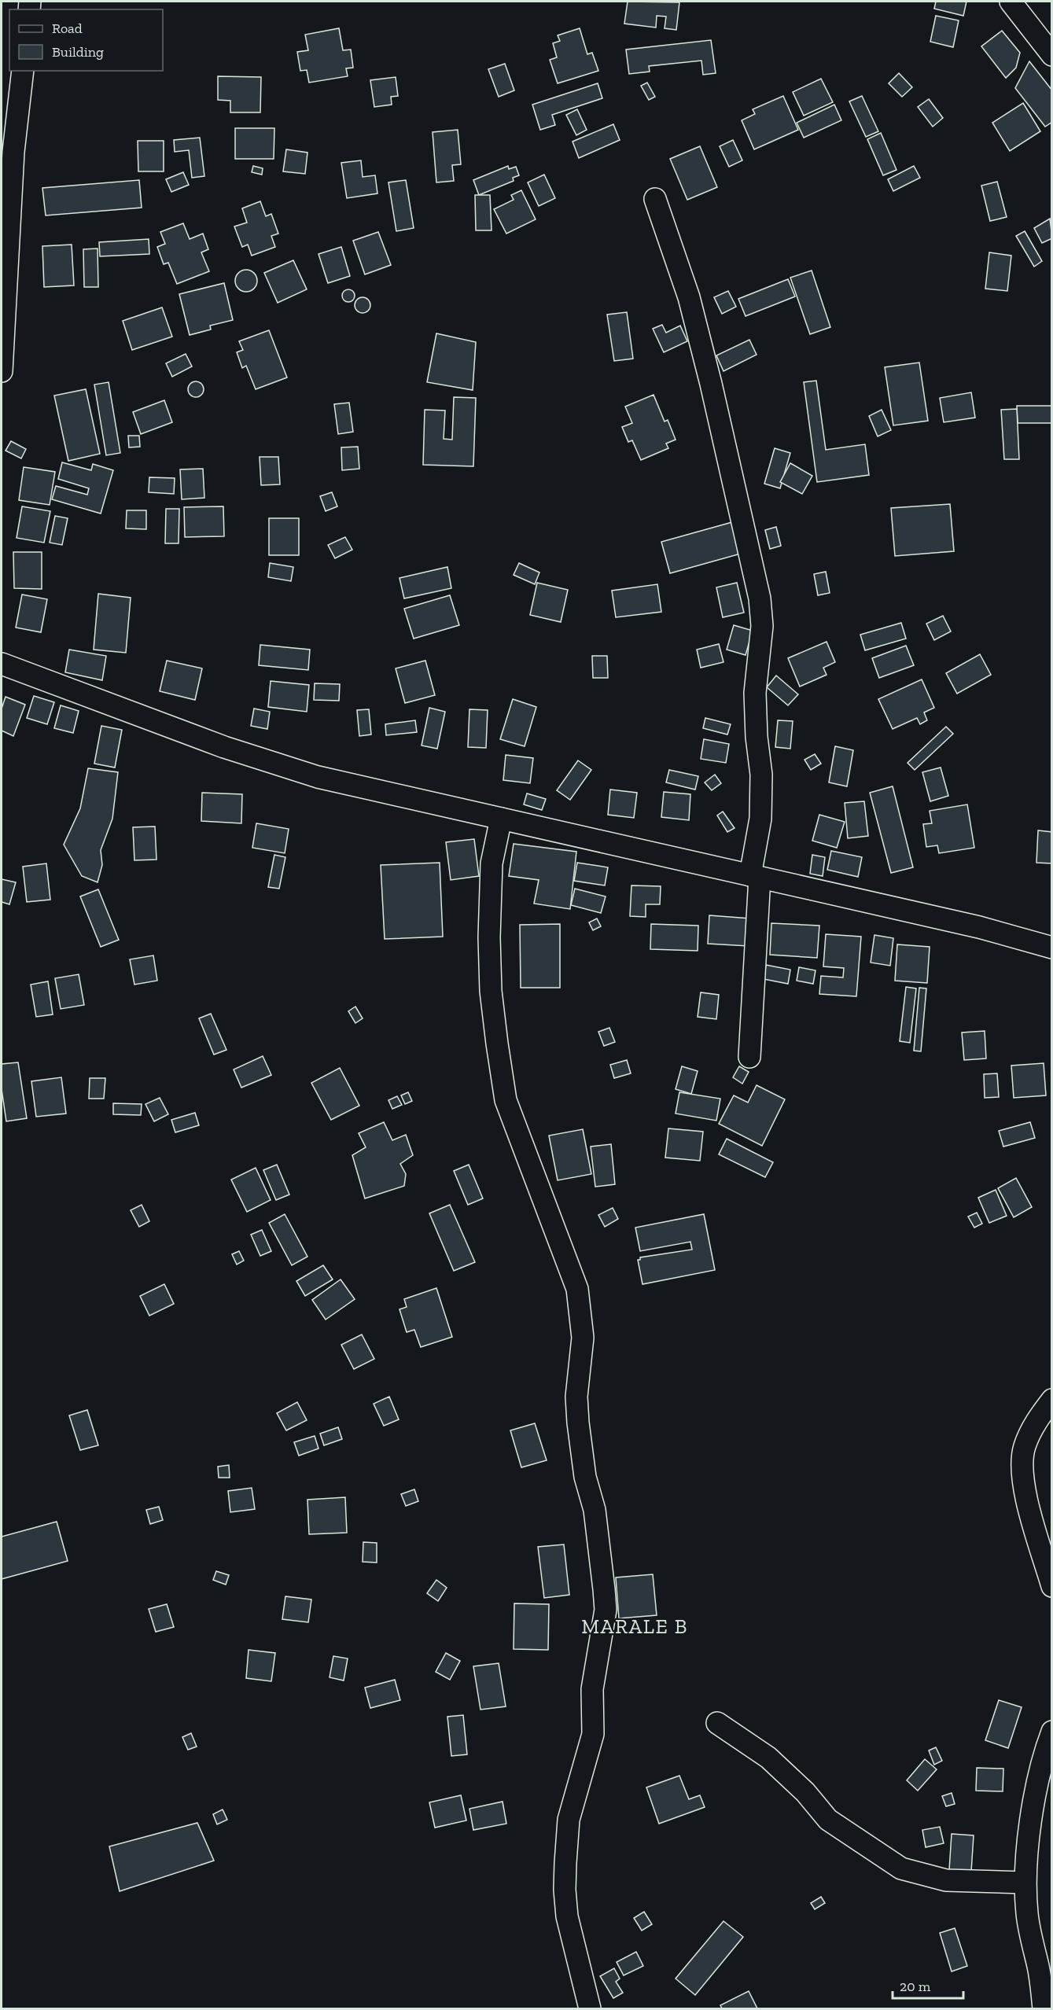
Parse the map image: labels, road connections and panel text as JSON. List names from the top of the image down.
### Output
{
  "districts": ["MARALE B"],
  "legend": ["Road", "Building"],
  "scale_bar": "20 m"
}
